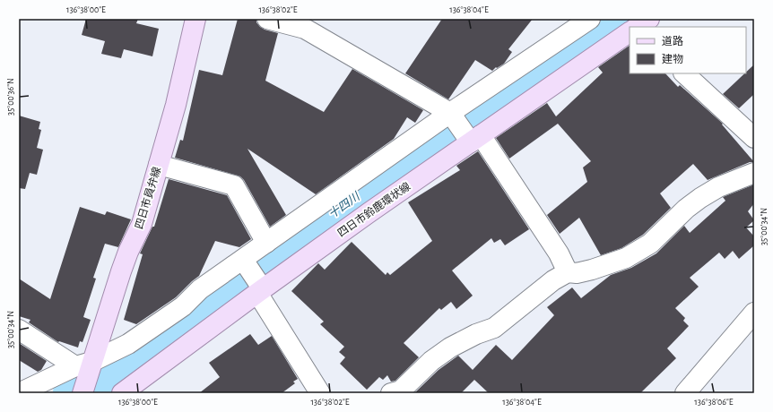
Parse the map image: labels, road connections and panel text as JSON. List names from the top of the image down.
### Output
{
  "streets": {
    "main road": ["四日市員弁線", "四日市鈴鹿環状線"]
  },
  "water": ["十四川"],
  "legend": ["道路", "建物"],
  "coordinates": [
    "136°38'00\"E",
    "136°38'02\"E",
    "136°38'04\"E",
    "35°00'36\"N",
    "35°00'34\"N",
    "136°38'06\"E"
  ]
}
